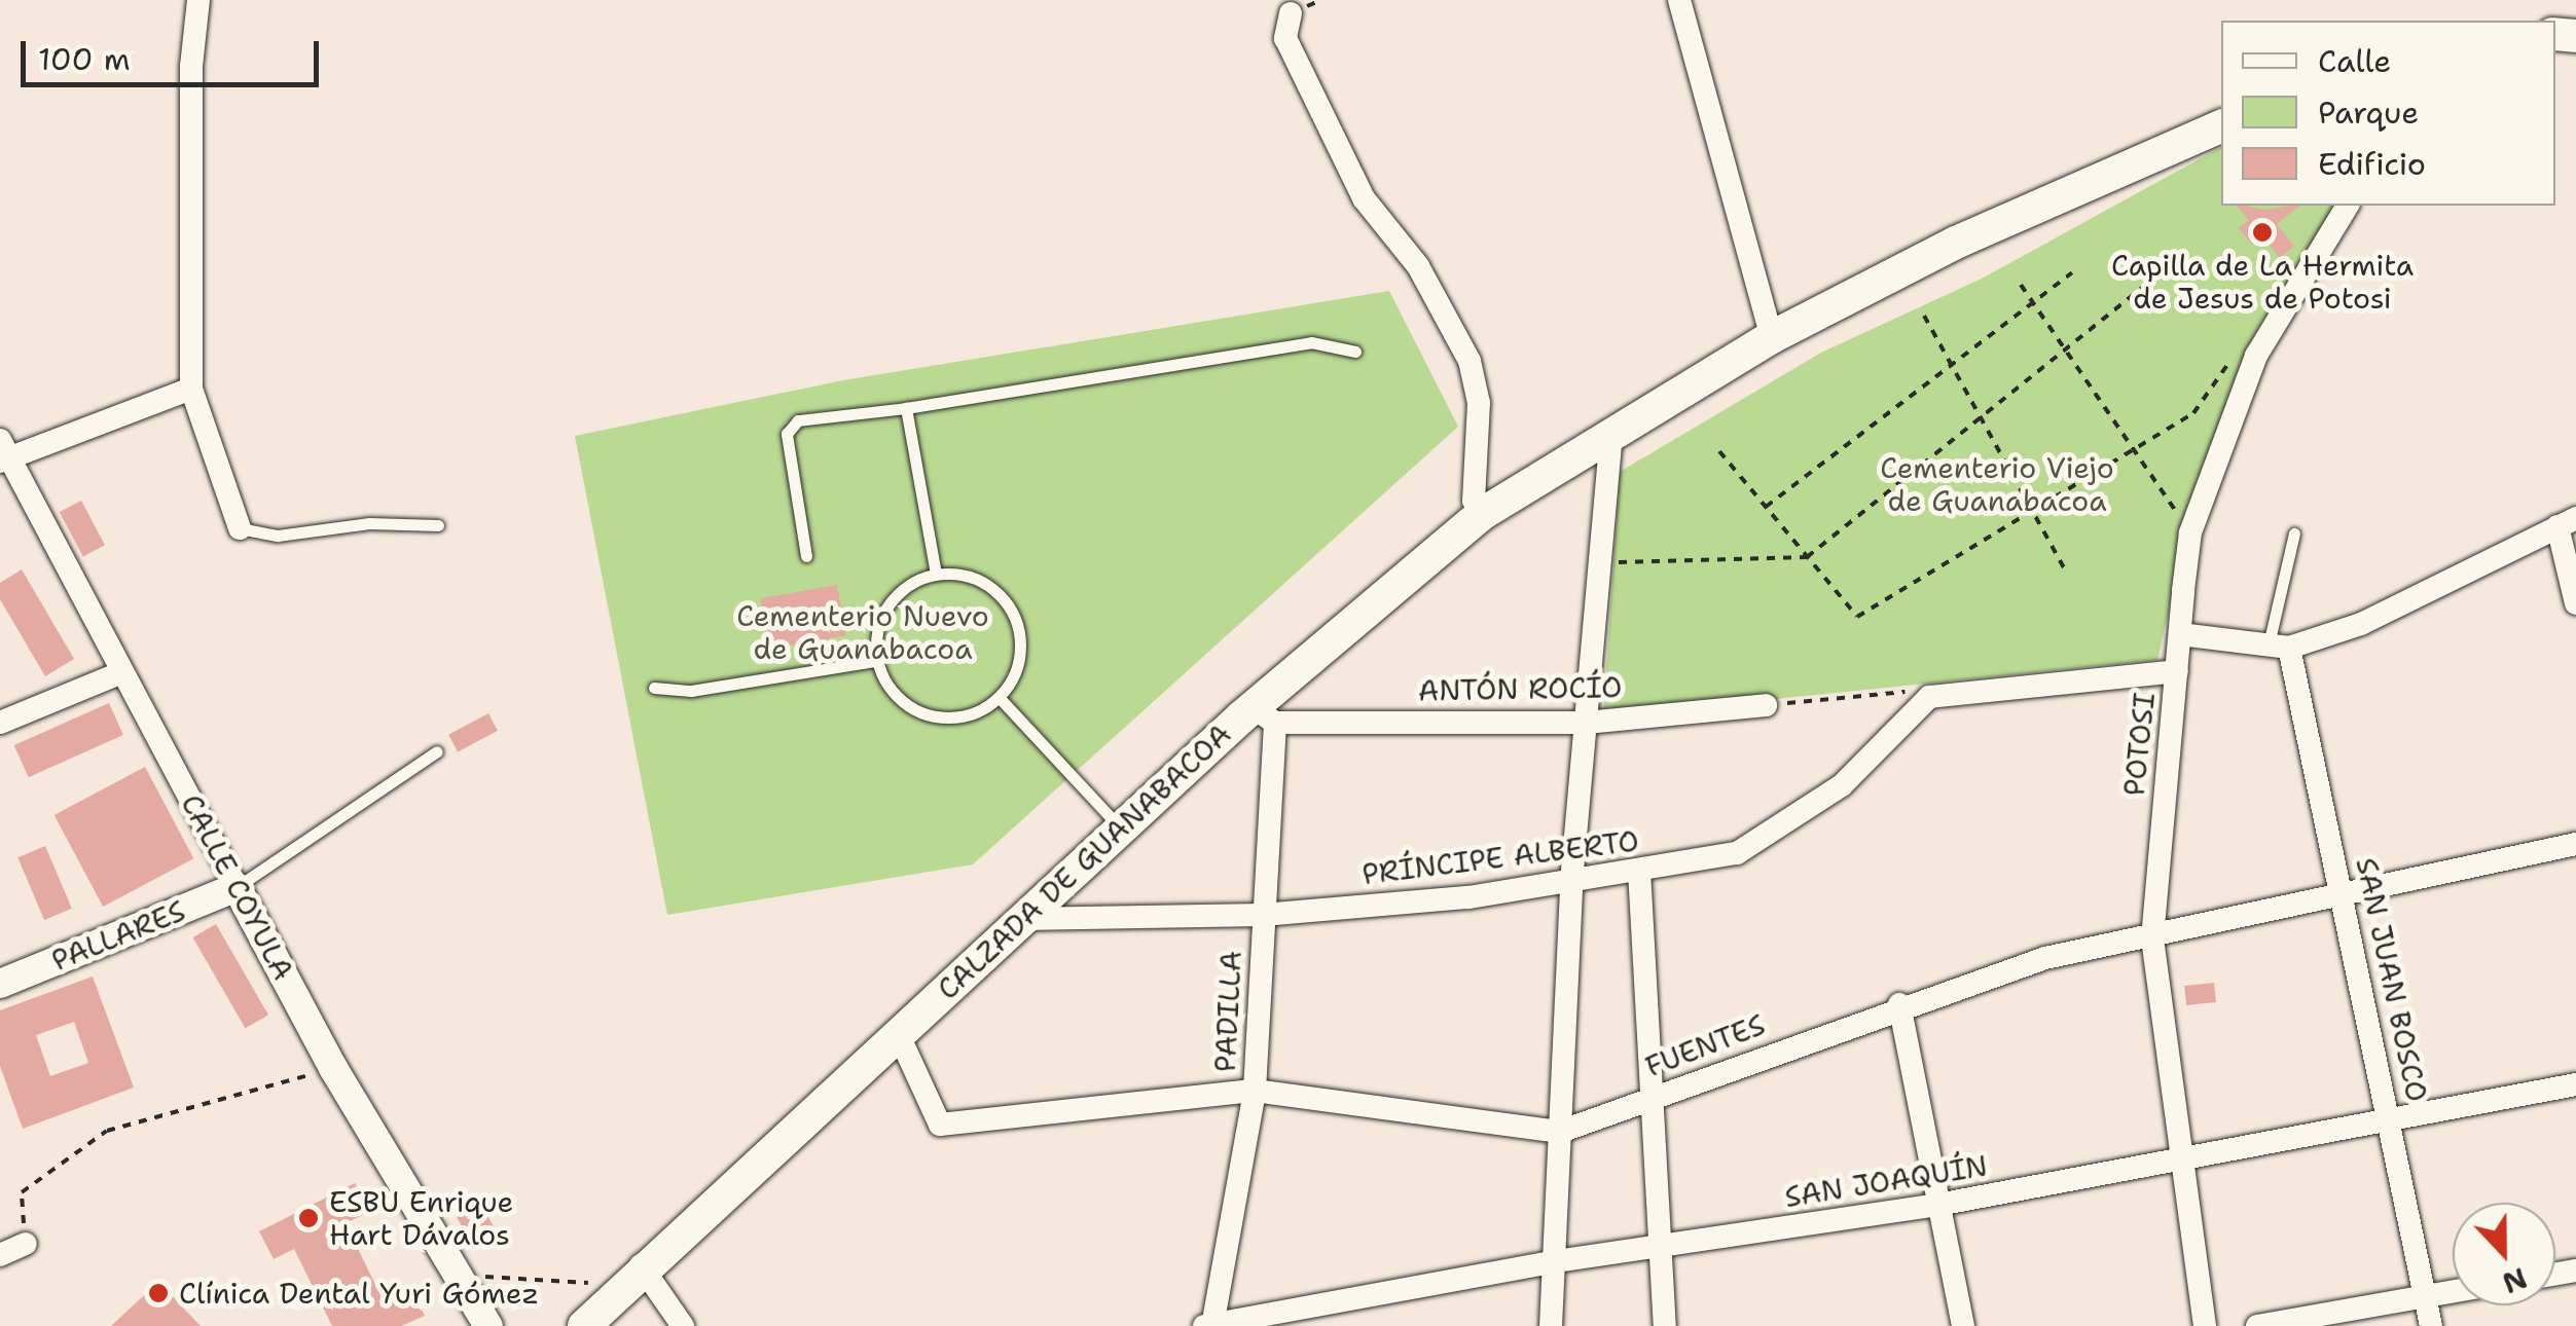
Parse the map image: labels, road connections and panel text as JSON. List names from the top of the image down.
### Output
{
  "streets": {
    "main road": ["CALZADA DE GUANABACOA"],
    "street": [
      "ANTÓN ROCÍO",
      "POTOSI",
      "PRÍNCIPE ALBERTO",
      "CALLE COYULA",
      "PALLARES",
      "SAN JUAN BOSCO",
      "PADILLA",
      "FUENTES",
      "SAN JOAQUÍN"
    ]
  },
  "crossings": [
    ["ANTÓN ROCÍO", "CALZADA DE GUANABACOA"],
    ["ANTÓN ROCÍO", "PADILLA"],
    ["POTOSI", "FUENTES"],
    ["POTOSI", "SAN JOAQUÍN"],
    ["PRÍNCIPE ALBERTO", "CALZADA DE GUANABACOA"],
    ["PRÍNCIPE ALBERTO", "PADILLA"],
    ["CALZADA DE GUANABACOA", "PADILLA"],
    ["CALZADA DE GUANABACOA", "FUENTES"],
    ["CALLE COYULA", "PALLARES"],
    ["SAN JUAN BOSCO", "FUENTES"],
    ["SAN JUAN BOSCO", "SAN JOAQUÍN"],
    ["PADILLA", "FUENTES"],
    ["PADILLA", "SAN JOAQUÍN"]
  ],
  "parks": ["Cementerio Viejo de Guanabacoa", "Cementerio Nuevo de Guanabacoa"],
  "places": ["Capilla de La Hermita de Jesus de Potosi", "ESBU Enrique Hart Dávalos", "Clínica Dental Yuri Gómez"],
  "legend": ["Calle", "Parque", "Edificio"],
  "scale_bar": "100 m",
  "north": "bottom"
}
